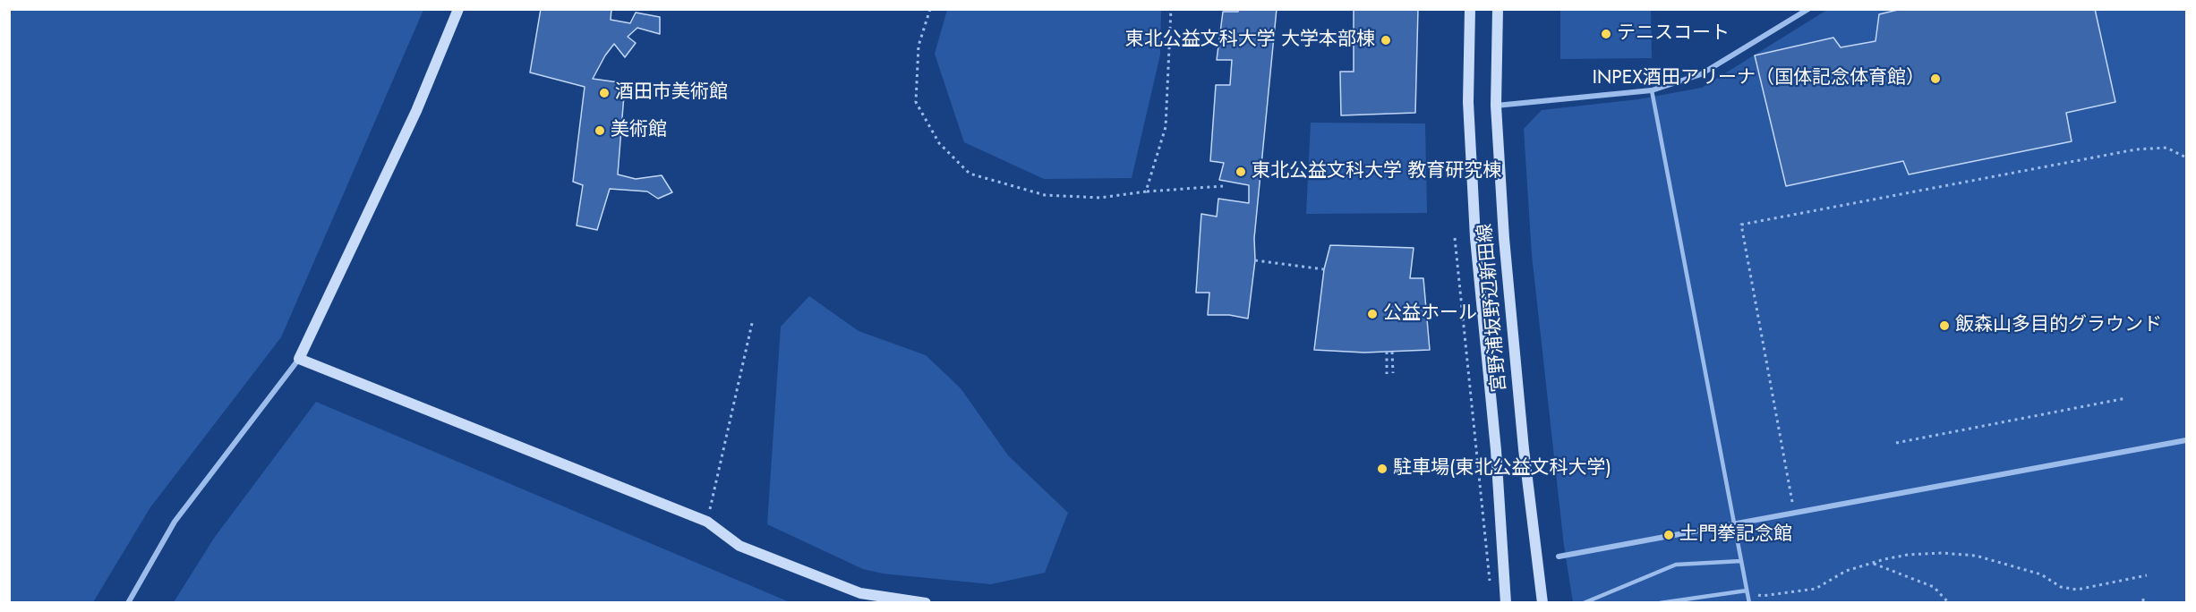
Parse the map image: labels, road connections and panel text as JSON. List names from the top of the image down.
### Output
{
  "streets": {
    "main road": ["宮野浦坂野辺新田線"]
  },
  "places": [
    "テニスコート",
    "東北公益文科大学 大学本部棟",
    "INPEX酒田アリーナ（国体記念体育館）",
    "酒田市美術館",
    "美術館",
    "東北公益文科大学 教育研究棟",
    "公益ホール",
    "飯森山多目的グラウンド",
    "駐車場(東北公益文科大学)",
    "土門拳記念館"
  ]
}
